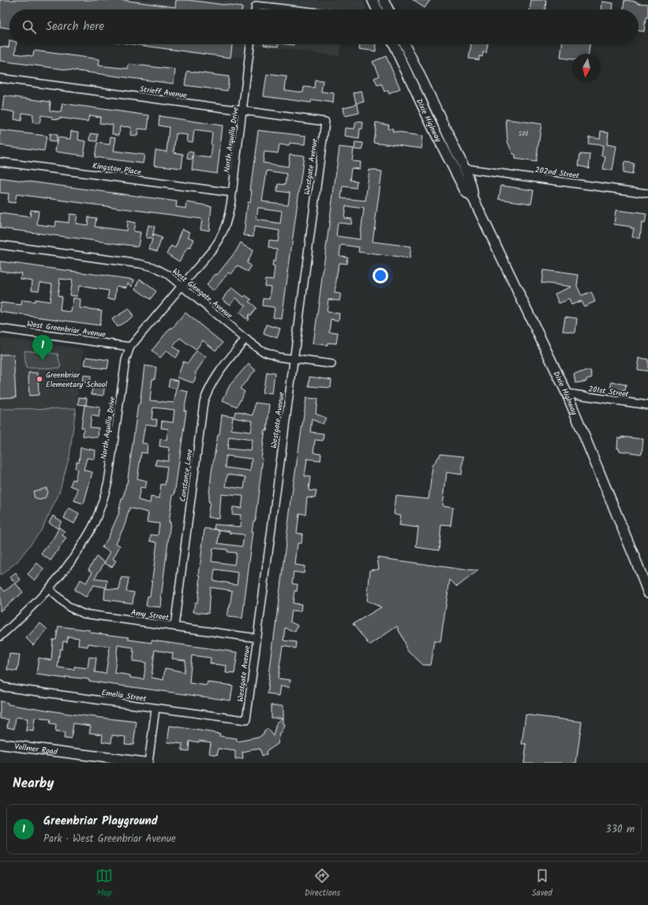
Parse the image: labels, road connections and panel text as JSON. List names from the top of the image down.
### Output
{
  "streets": {
    "main road": ["Dixie Highway", "Vollmer Road"],
    "street": [
      "Strieff Avenue",
      "North Arquilla Drive",
      "Westgate Avenue",
      "Kingston Place",
      "202nd Street",
      "West Glengate Avenue",
      "West Greenbriar Avenue",
      "201st Street",
      "North Aquilla Drive",
      "Constance Lane",
      "Amy Street",
      "Emelia Street"
    ]
  },
  "crossings": [
    ["Strieff Avenue", "North Arquilla Drive"],
    ["Strieff Avenue", "Westgate Avenue"],
    ["Dixie Highway", "202nd Street"],
    ["Dixie Highway", "201st Street"],
    ["North Arquilla Drive", "Kingston Place"],
    ["North Arquilla Drive", "North Aquilla Drive"],
    ["Westgate Avenue", "West Glengate Avenue"],
    ["Westgate Avenue", "Amy Street"],
    ["Westgate Avenue", "Emelia Street"],
    ["West Glengate Avenue", "North Aquilla Drive"],
    ["West Glengate Avenue", "Constance Lane"],
    ["West Greenbriar Avenue", "North Aquilla Drive"],
    ["North Aquilla Drive", "Amy Street"],
    ["Constance Lane", "Amy Street"]
  ],
  "places": ["Greenbriar Elementary School"],
  "house_numbers": ["500"],
  "north": "bottom",
  "page": {
    "search": "Search here",
    "pins": "1",
    "heading": "Nearby",
    "list": [
      {
        "mark": "1",
        "name": "Greenbriar Playground",
        "note": "Park · West Greenbriar Avenue",
        "value": "330 m"
      }
    ],
    "nav": ["Map", "Directions", "Saved"]
  }
}
